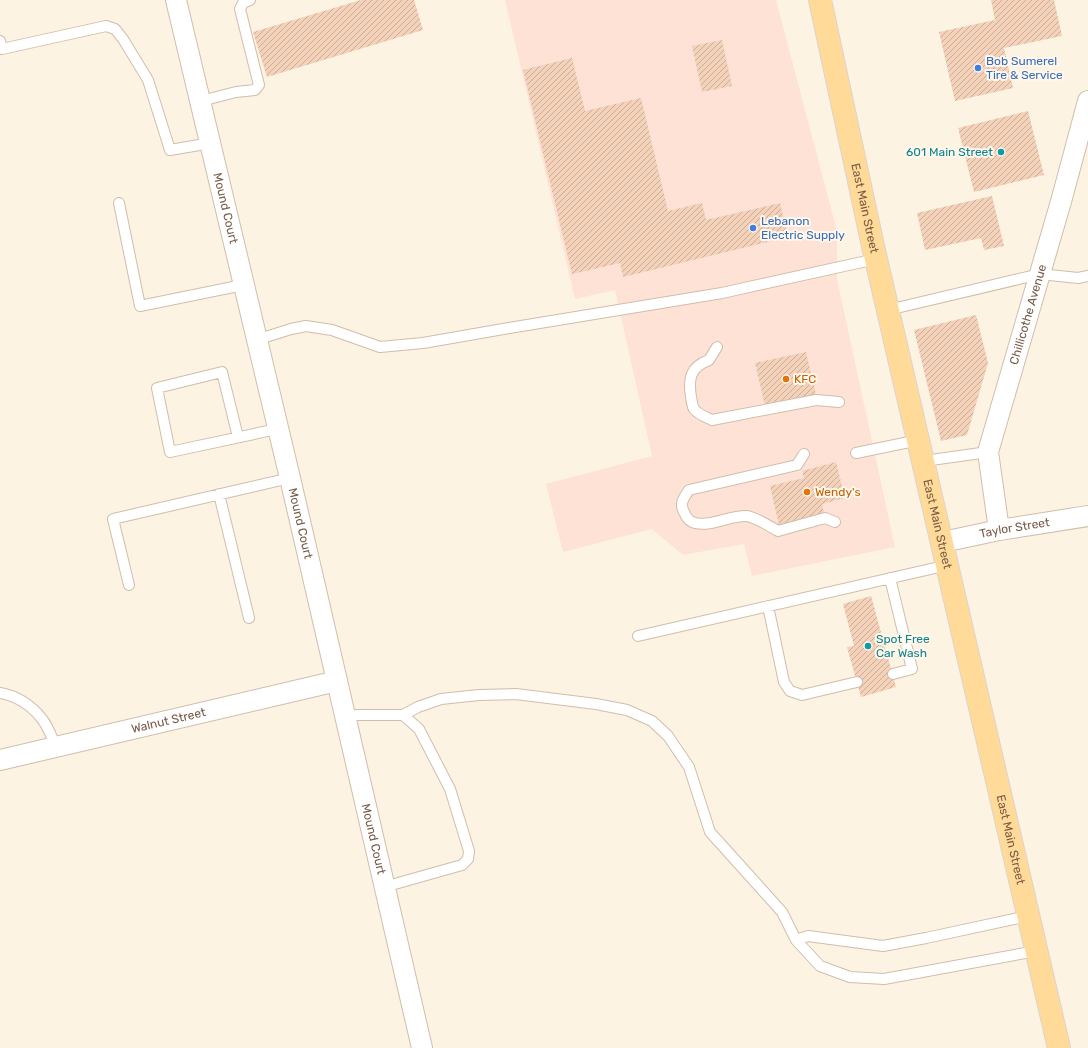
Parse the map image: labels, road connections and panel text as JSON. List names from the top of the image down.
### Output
{
  "streets": {
    "main road": ["East Main Street"],
    "street": [
      "Mound Court",
      "Chillicothe Avenue",
      "Taylor Street",
      "Walnut Street"
    ]
  },
  "crossings": [
    ["Mound Court", "Walnut Street"],
    ["East Main Street", "Taylor Street"],
    ["Chillicothe Avenue", "Taylor Street"]
  ],
  "places": [
    "Bob Sumerel Tire & Service",
    "601 Main Street",
    "Lebanon Electric Supply",
    "KFC",
    "Wendy's",
    "Spot Free Car Wash"
  ]
}
